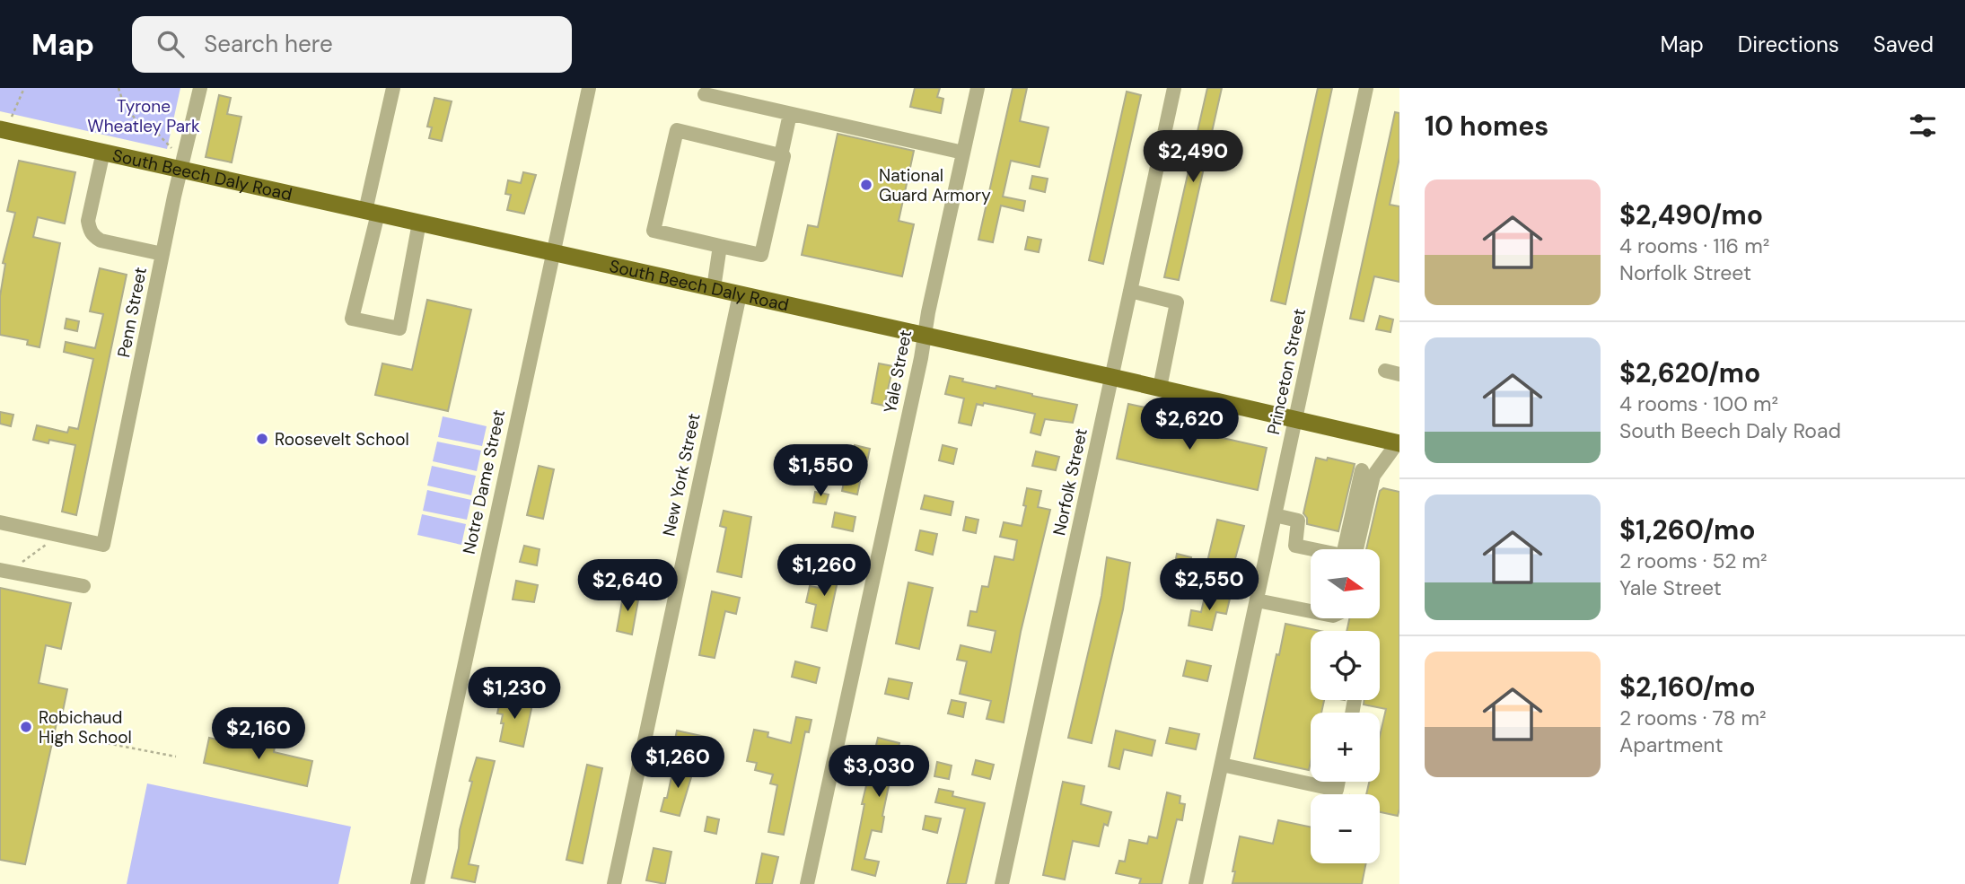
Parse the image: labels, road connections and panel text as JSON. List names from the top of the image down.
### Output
{
  "streets": {
    "main road": ["South Beech Daly Road"],
    "street": [
      "Penn Street",
      "Yale Street",
      "Princeton Street",
      "New York Street",
      "Notre Dame Street",
      "Norfolk Street"
    ]
  },
  "crossings": [
    ["South Beech Daly Road", "Penn Street"],
    ["South Beech Daly Road", "Yale Street"],
    ["South Beech Daly Road", "Princeton Street"],
    ["South Beech Daly Road", "New York Street"],
    ["South Beech Daly Road", "Notre Dame Street"],
    ["South Beech Daly Road", "Norfolk Street"]
  ],
  "parks": ["Tyrone Wheatley Park"],
  "places": ["National Guard Armory", "Roosevelt School", "Robichaud High School"],
  "north": "right",
  "page": {
    "header": "Map",
    "search": "Search here",
    "nav": ["Map", "Directions", "Saved"],
    "heading": "10 homes",
    "price": [
      "$2,490",
      "$2,620",
      "$1,550",
      "$1,260",
      "$2,550",
      "$2,640",
      "$1,230",
      "$2,160",
      "$1,260",
      "$3,030"
    ],
    "list": [
      {
        "name": "$2,490/mo",
        "note": "4 rooms · 116 m² · Norfolk Street"
      },
      {
        "name": "$2,620/mo",
        "note": "4 rooms · 100 m² · South Beech Daly Road"
      },
      {
        "name": "$1,260/mo",
        "note": "2 rooms · 52 m² · Yale Street"
      },
      {
        "name": "$2,160/mo",
        "note": "2 rooms · 78 m² · Apartment"
      }
    ],
    "map_buttons": ["+", "−"]
  }
}
